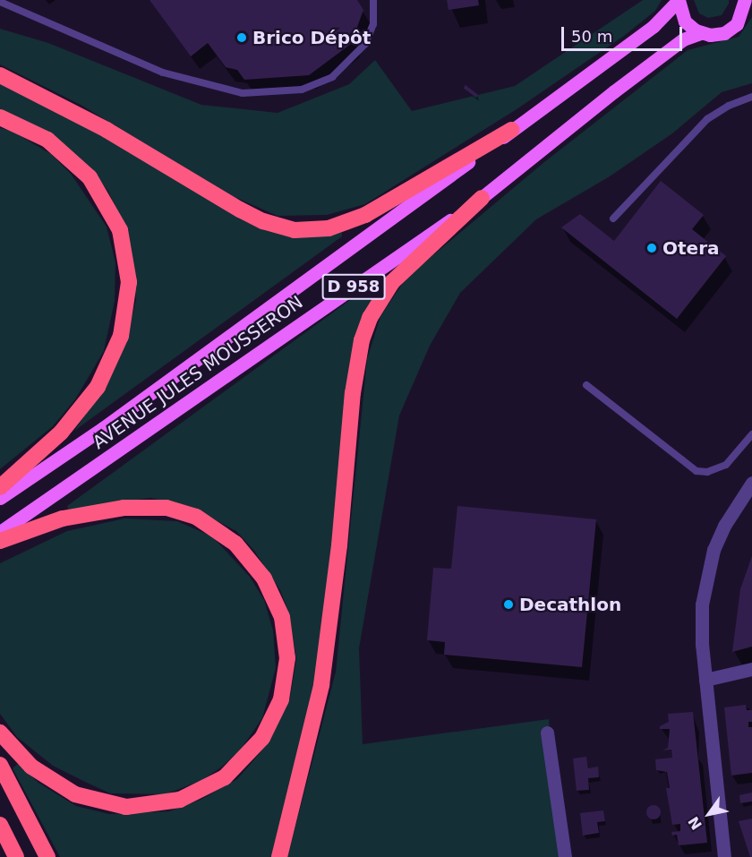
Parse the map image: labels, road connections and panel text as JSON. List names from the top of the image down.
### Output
{
  "streets": {
    "main road": ["D 958", "AVENUE JULES MOUSSERON"]
  },
  "places": ["Brico Dépôt", "Otera", "Decathlon"],
  "scale_bar": "50 m",
  "north": "bottom left"
}
